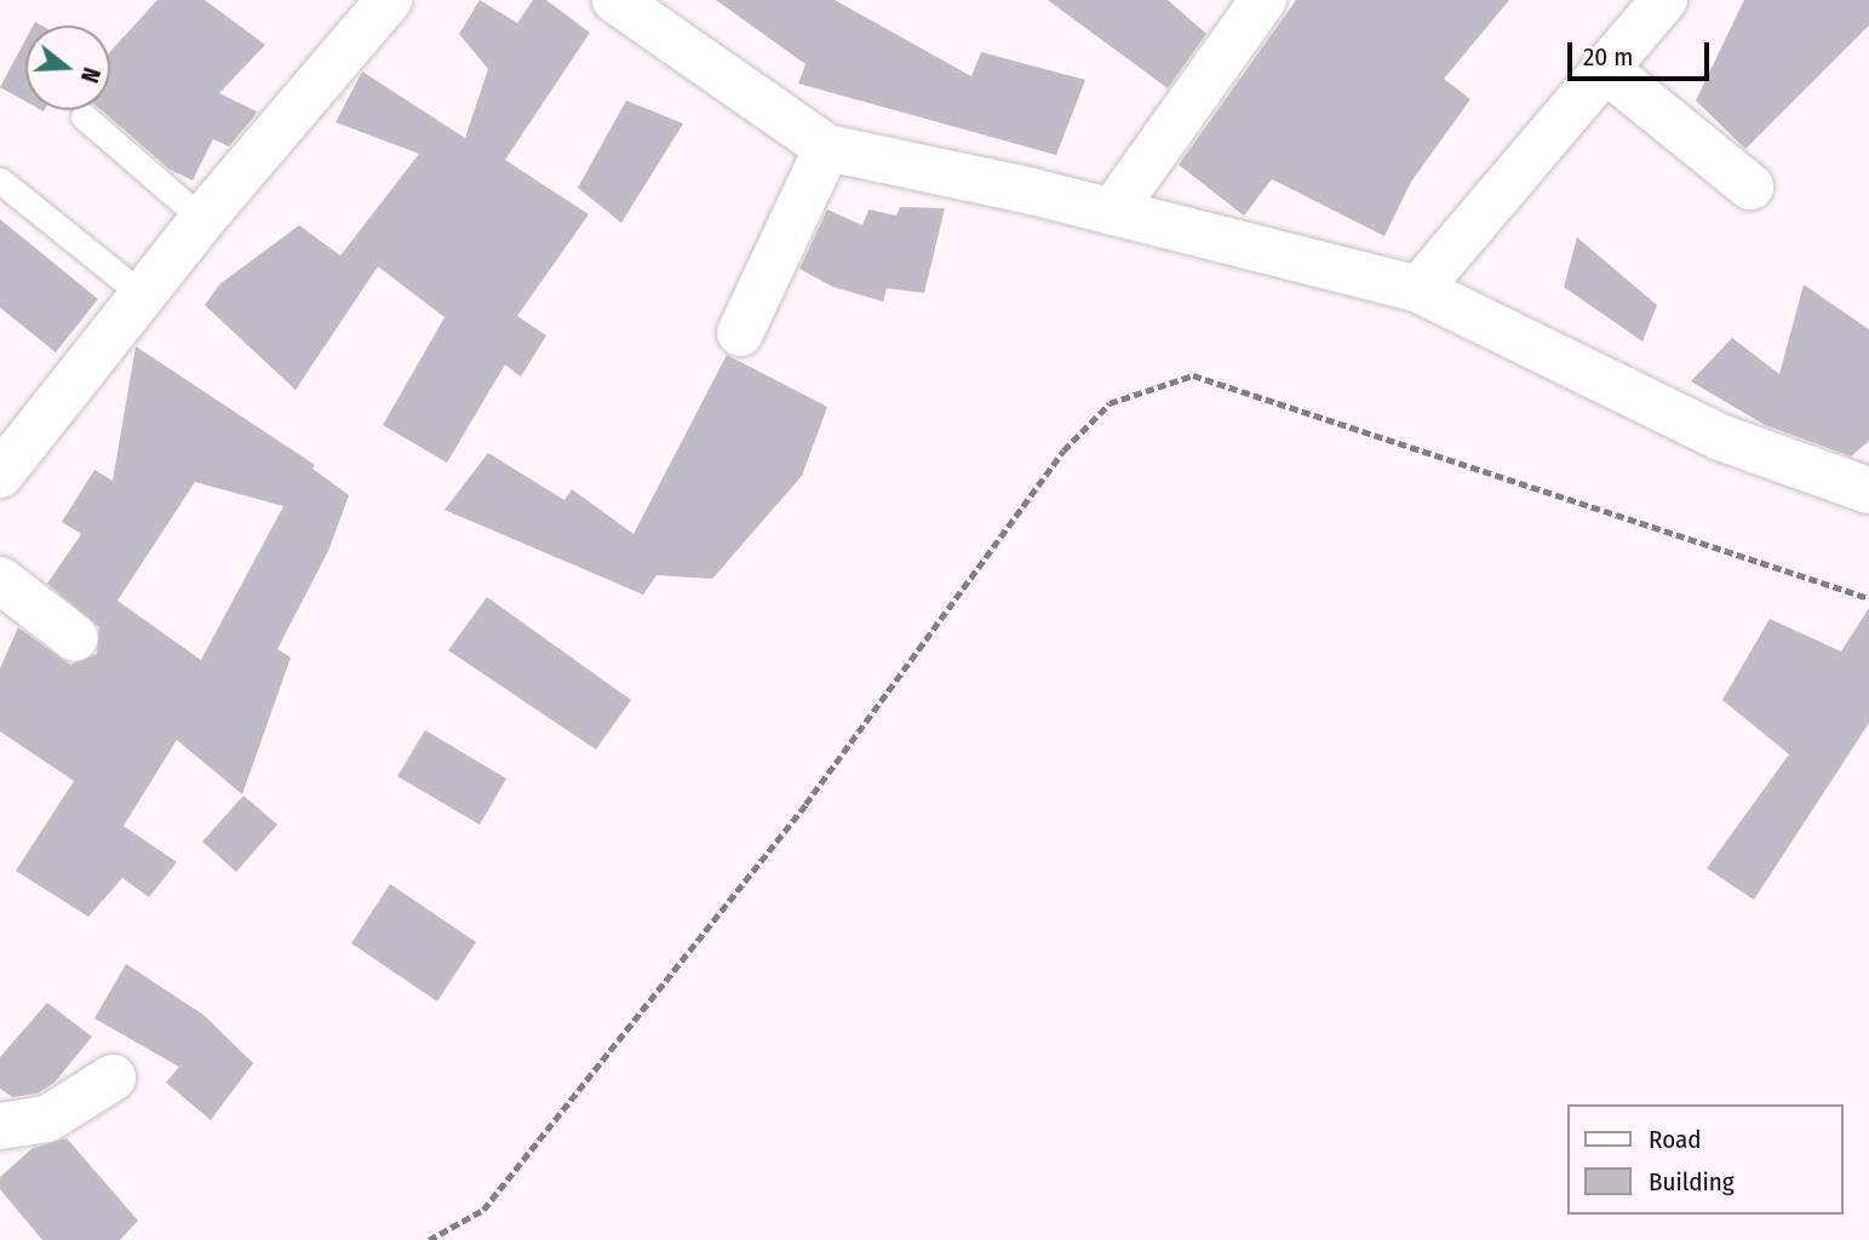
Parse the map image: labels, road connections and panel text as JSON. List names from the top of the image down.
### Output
{
  "legend": ["Road", "Building"],
  "scale_bar": "20 m",
  "north": "right"
}
